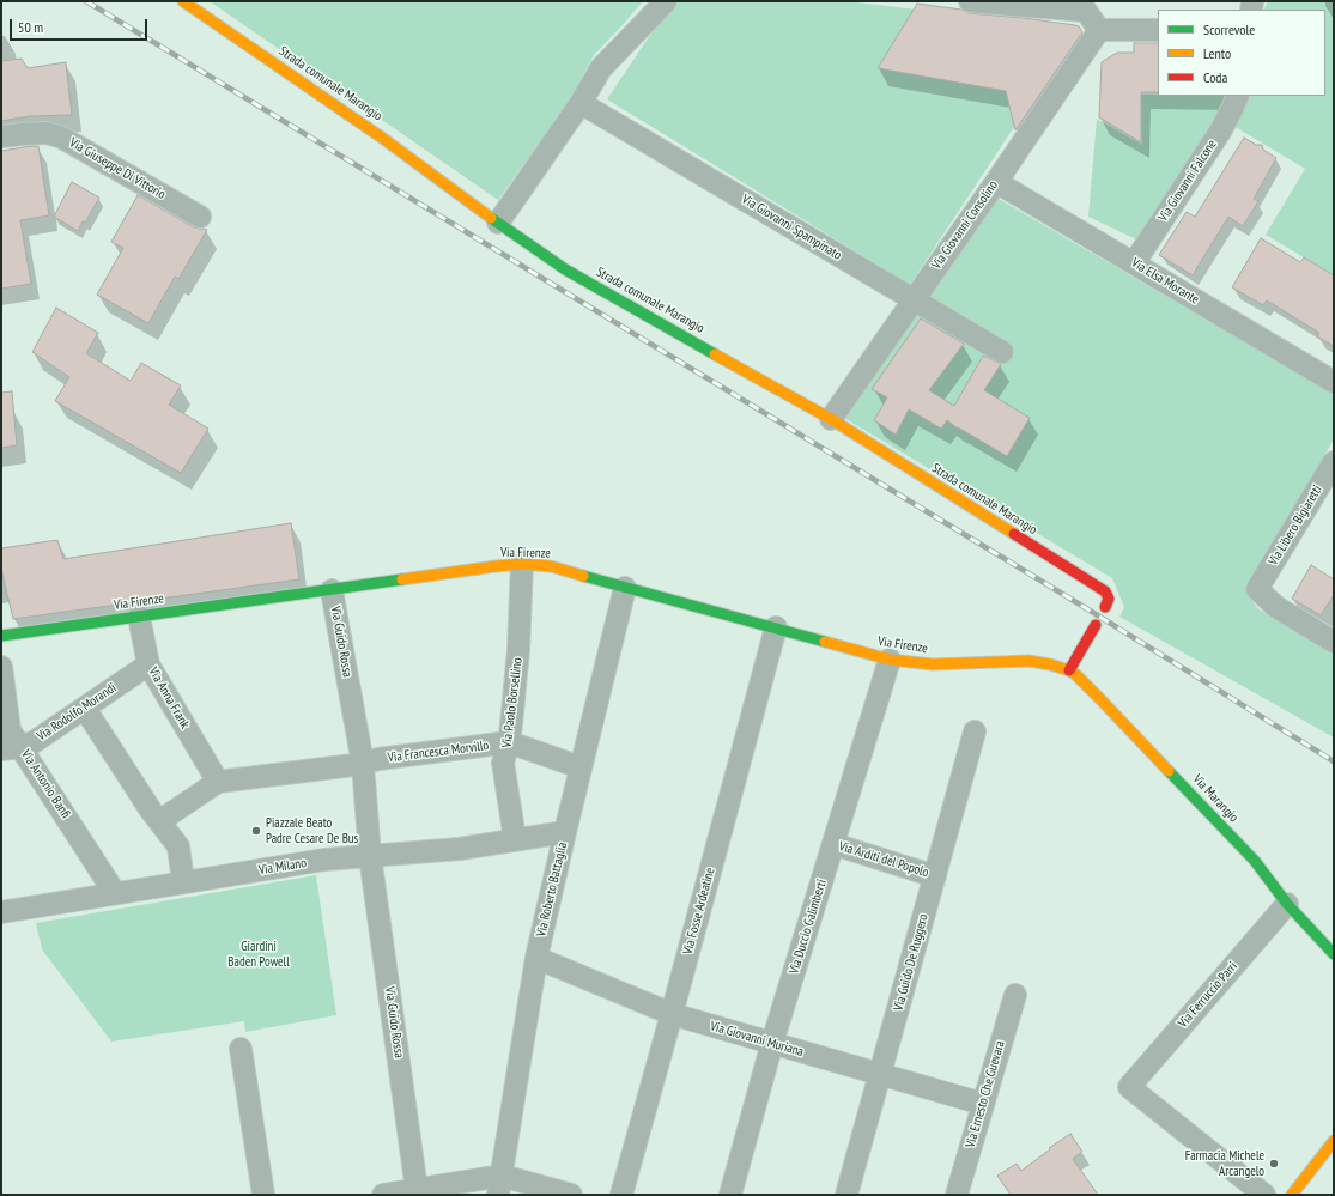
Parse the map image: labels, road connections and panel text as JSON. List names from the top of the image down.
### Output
{
  "streets": {
    "street": [
      "Strada comunale Marangio",
      "Via Giuseppe Di Vittorio",
      "Via Giovanni Falcone",
      "Via Giovanni Consolino",
      "Via Giovanni Spampinato",
      "Via Elsa Morante",
      "Via Libero Bigiaretti",
      "Via Firenze",
      "Via Guido Rossa",
      "Via Anna Frank",
      "Via Paolo Borsellino",
      "Via Rodolfo Morandi",
      "Via Francesca Morvillo",
      "Via Antonio Banfi",
      "Via Marangio",
      "Via Arditi del Popolo",
      "Via Milano",
      "Via Roberto Battaglia",
      "Via Fosse Ardeatine",
      "Via Duccio Galimberti",
      "Via Guido De Ruggero",
      "Via Ferruccio Parri",
      "Via Giovanni Muriana",
      "Via Ernesto Che Guevara"
    ]
  },
  "crossings": [
    ["Strada comunale Marangio", "Via Giovanni Consolino"],
    ["Via Giovanni Falcone", "Via Elsa Morante"],
    ["Via Giovanni Consolino", "Via Giovanni Spampinato"],
    ["Via Giovanni Consolino", "Via Elsa Morante"],
    ["Via Firenze", "Via Guido Rossa"],
    ["Via Firenze", "Via Anna Frank"],
    ["Via Firenze", "Via Paolo Borsellino"],
    ["Via Firenze", "Via Marangio"],
    ["Via Firenze", "Via Roberto Battaglia"],
    ["Via Firenze", "Via Fosse Ardeatine"],
    ["Via Firenze", "Via Duccio Galimberti"],
    ["Via Guido Rossa", "Via Francesca Morvillo"],
    ["Via Guido Rossa", "Via Milano"],
    ["Via Anna Frank", "Via Rodolfo Morandi"],
    ["Via Anna Frank", "Via Francesca Morvillo"],
    ["Via Paolo Borsellino", "Via Francesca Morvillo"],
    ["Via Paolo Borsellino", "Via Milano"],
    ["Via Rodolfo Morandi", "Via Antonio Banfi"],
    ["Via Francesca Morvillo", "Via Roberto Battaglia"],
    ["Via Antonio Banfi", "Via Milano"],
    ["Via Marangio", "Via Ferruccio Parri"],
    ["Via Arditi del Popolo", "Via Duccio Galimberti"],
    ["Via Arditi del Popolo", "Via Guido De Ruggero"],
    ["Via Milano", "Via Roberto Battaglia"],
    ["Via Roberto Battaglia", "Via Giovanni Muriana"],
    ["Via Fosse Ardeatine", "Via Giovanni Muriana"],
    ["Via Duccio Galimberti", "Via Giovanni Muriana"],
    ["Via Guido De Ruggero", "Via Giovanni Muriana"],
    ["Via Giovanni Muriana", "Via Ernesto Che Guevara"]
  ],
  "parks": ["Giardini Baden Powell"],
  "places": ["Piazzale Beato Padre Cesare De Bus", "Farmacia Michele Arcangelo"],
  "legend": ["Scorrevole", "Lento", "Coda"],
  "scale_bar": "50 m"
}
